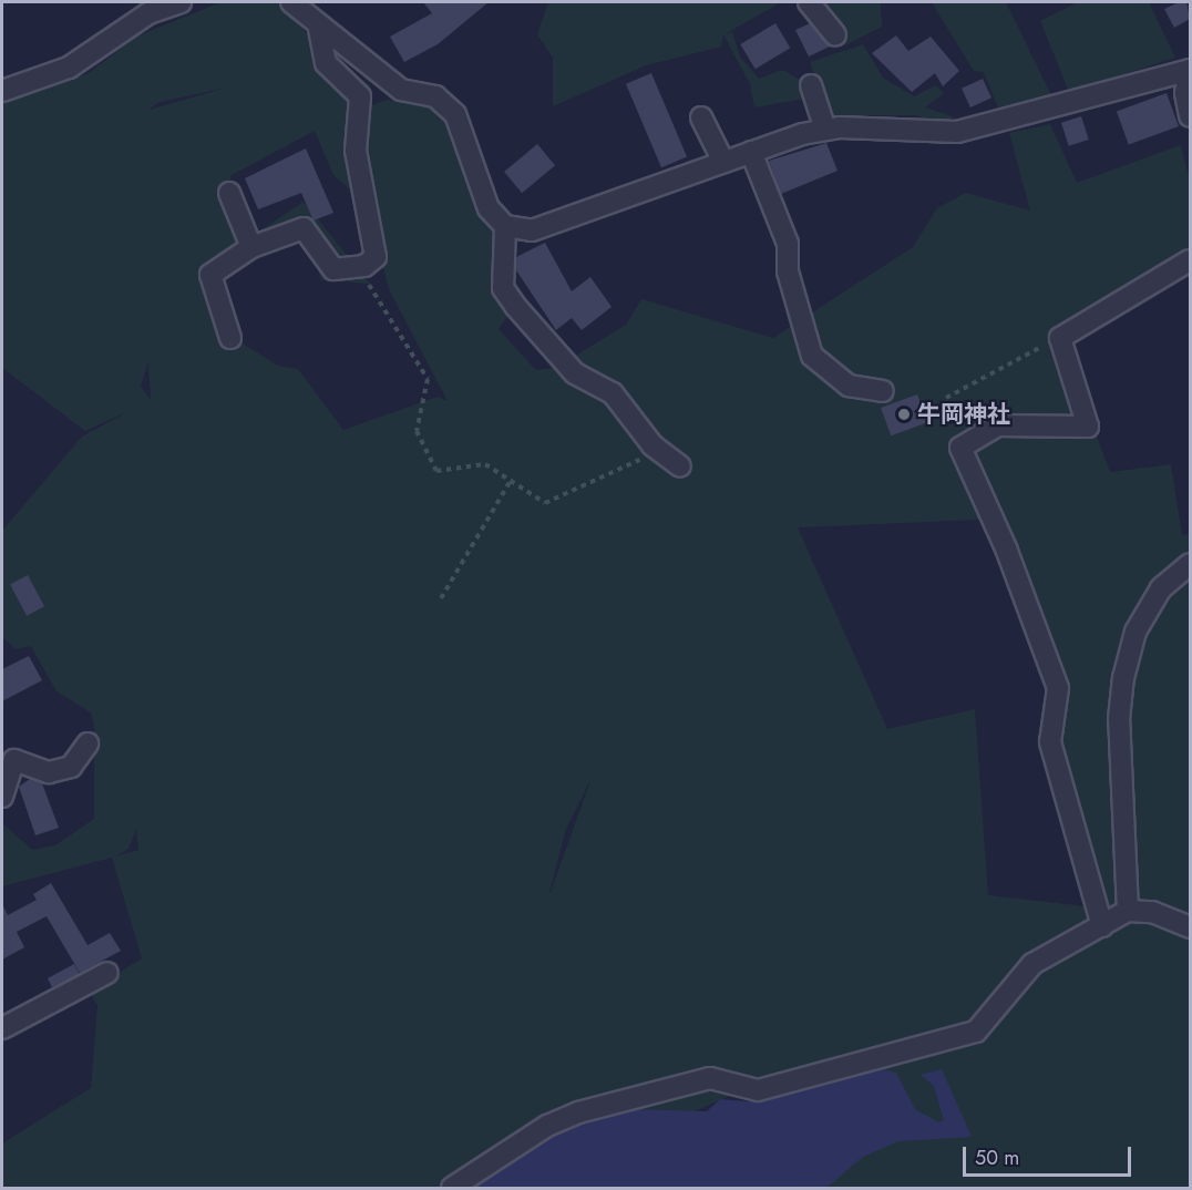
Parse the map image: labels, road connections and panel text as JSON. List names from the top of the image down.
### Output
{
  "places": ["牛岡神社"],
  "scale_bar": "50 m"
}
